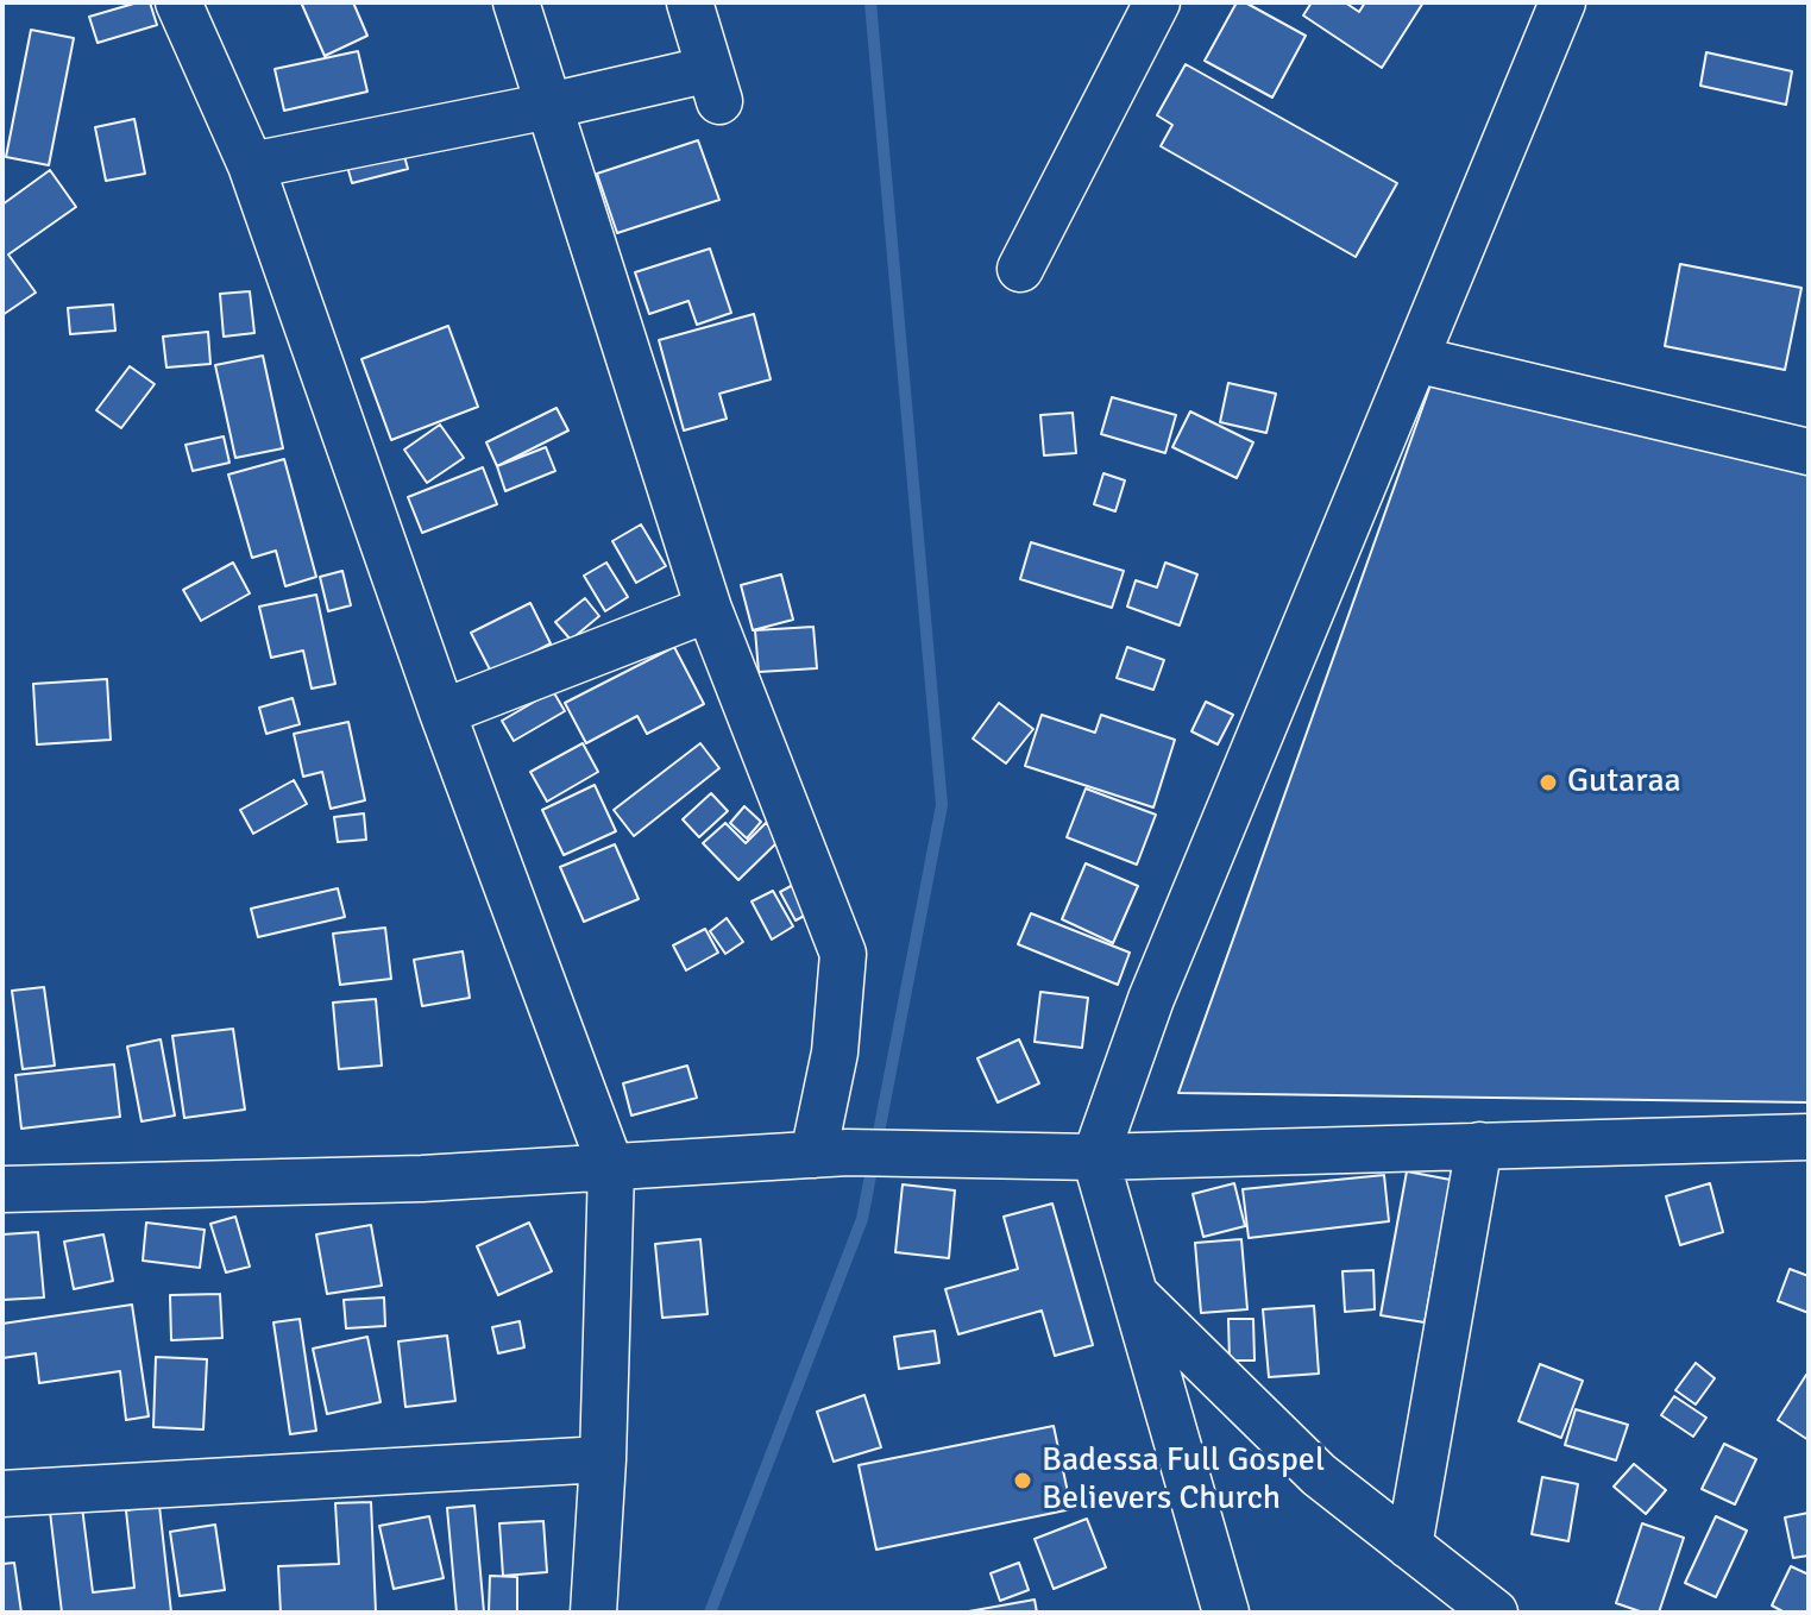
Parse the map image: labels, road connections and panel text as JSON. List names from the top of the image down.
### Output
{
  "places": ["Gutaraa", "Badessa Full Gospel Believers Church"]
}
